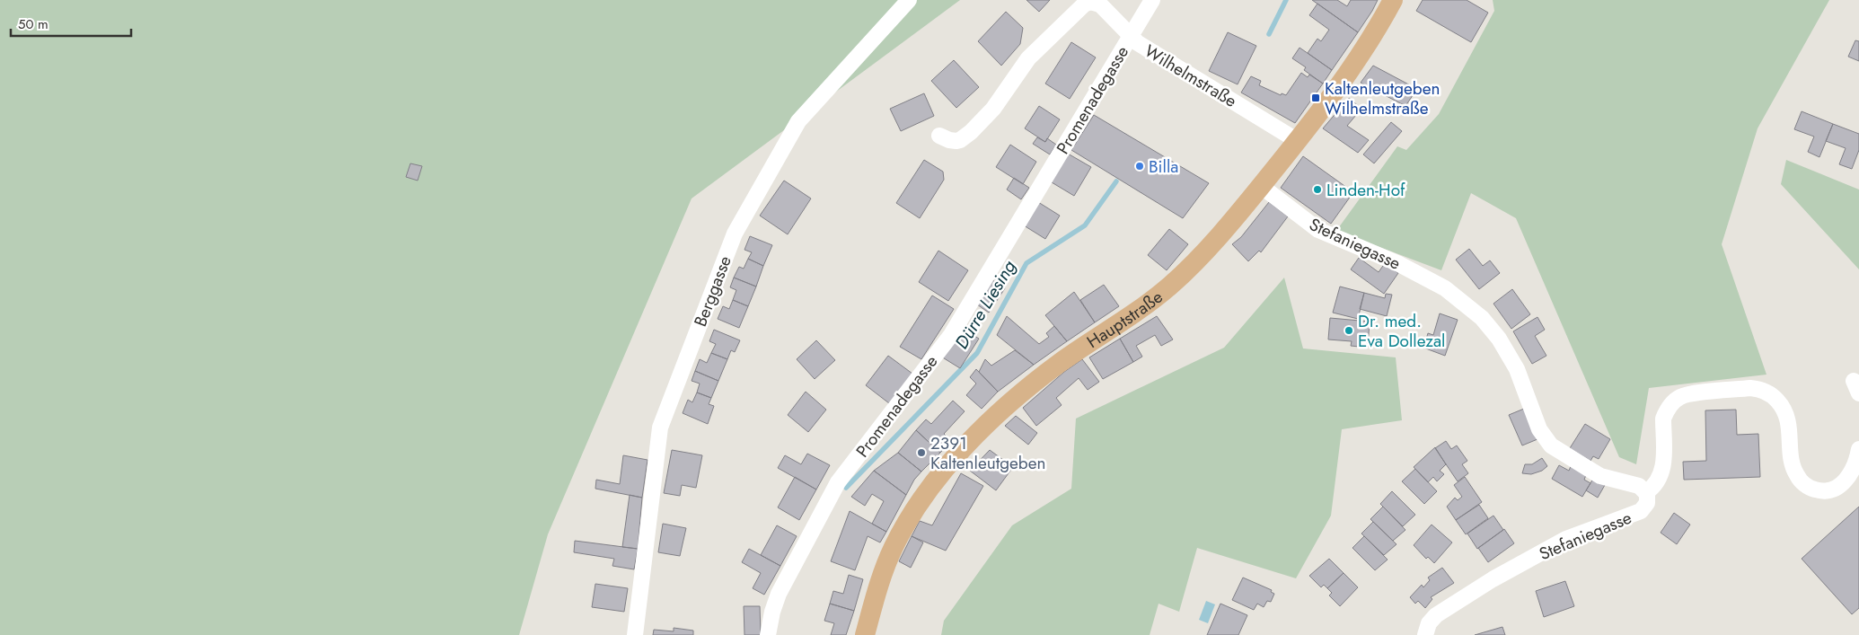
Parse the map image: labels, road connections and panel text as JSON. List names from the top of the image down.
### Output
{
  "streets": {
    "main road": ["Hauptstraße"],
    "street": [
      "Wilhelmstraße",
      "Promenadegasse",
      "Stefaniegasse",
      "Berggasse"
    ]
  },
  "crossings": [
    ["Wilhelmstraße", "Promenadegasse"],
    ["Wilhelmstraße", "Hauptstraße"],
    ["Stefaniegasse", "Hauptstraße"]
  ],
  "water": ["Dürre Liesing"],
  "places": {
    "transit": ["Kaltenleutgeben Wilhelmstraße"],
    "other": [
      "Billa",
      "Linden-Hof",
      "Dr. med. Eva Dollezal",
      "2391 Kaltenleutgeben"
    ]
  },
  "scale_bar": "50 m"
}
